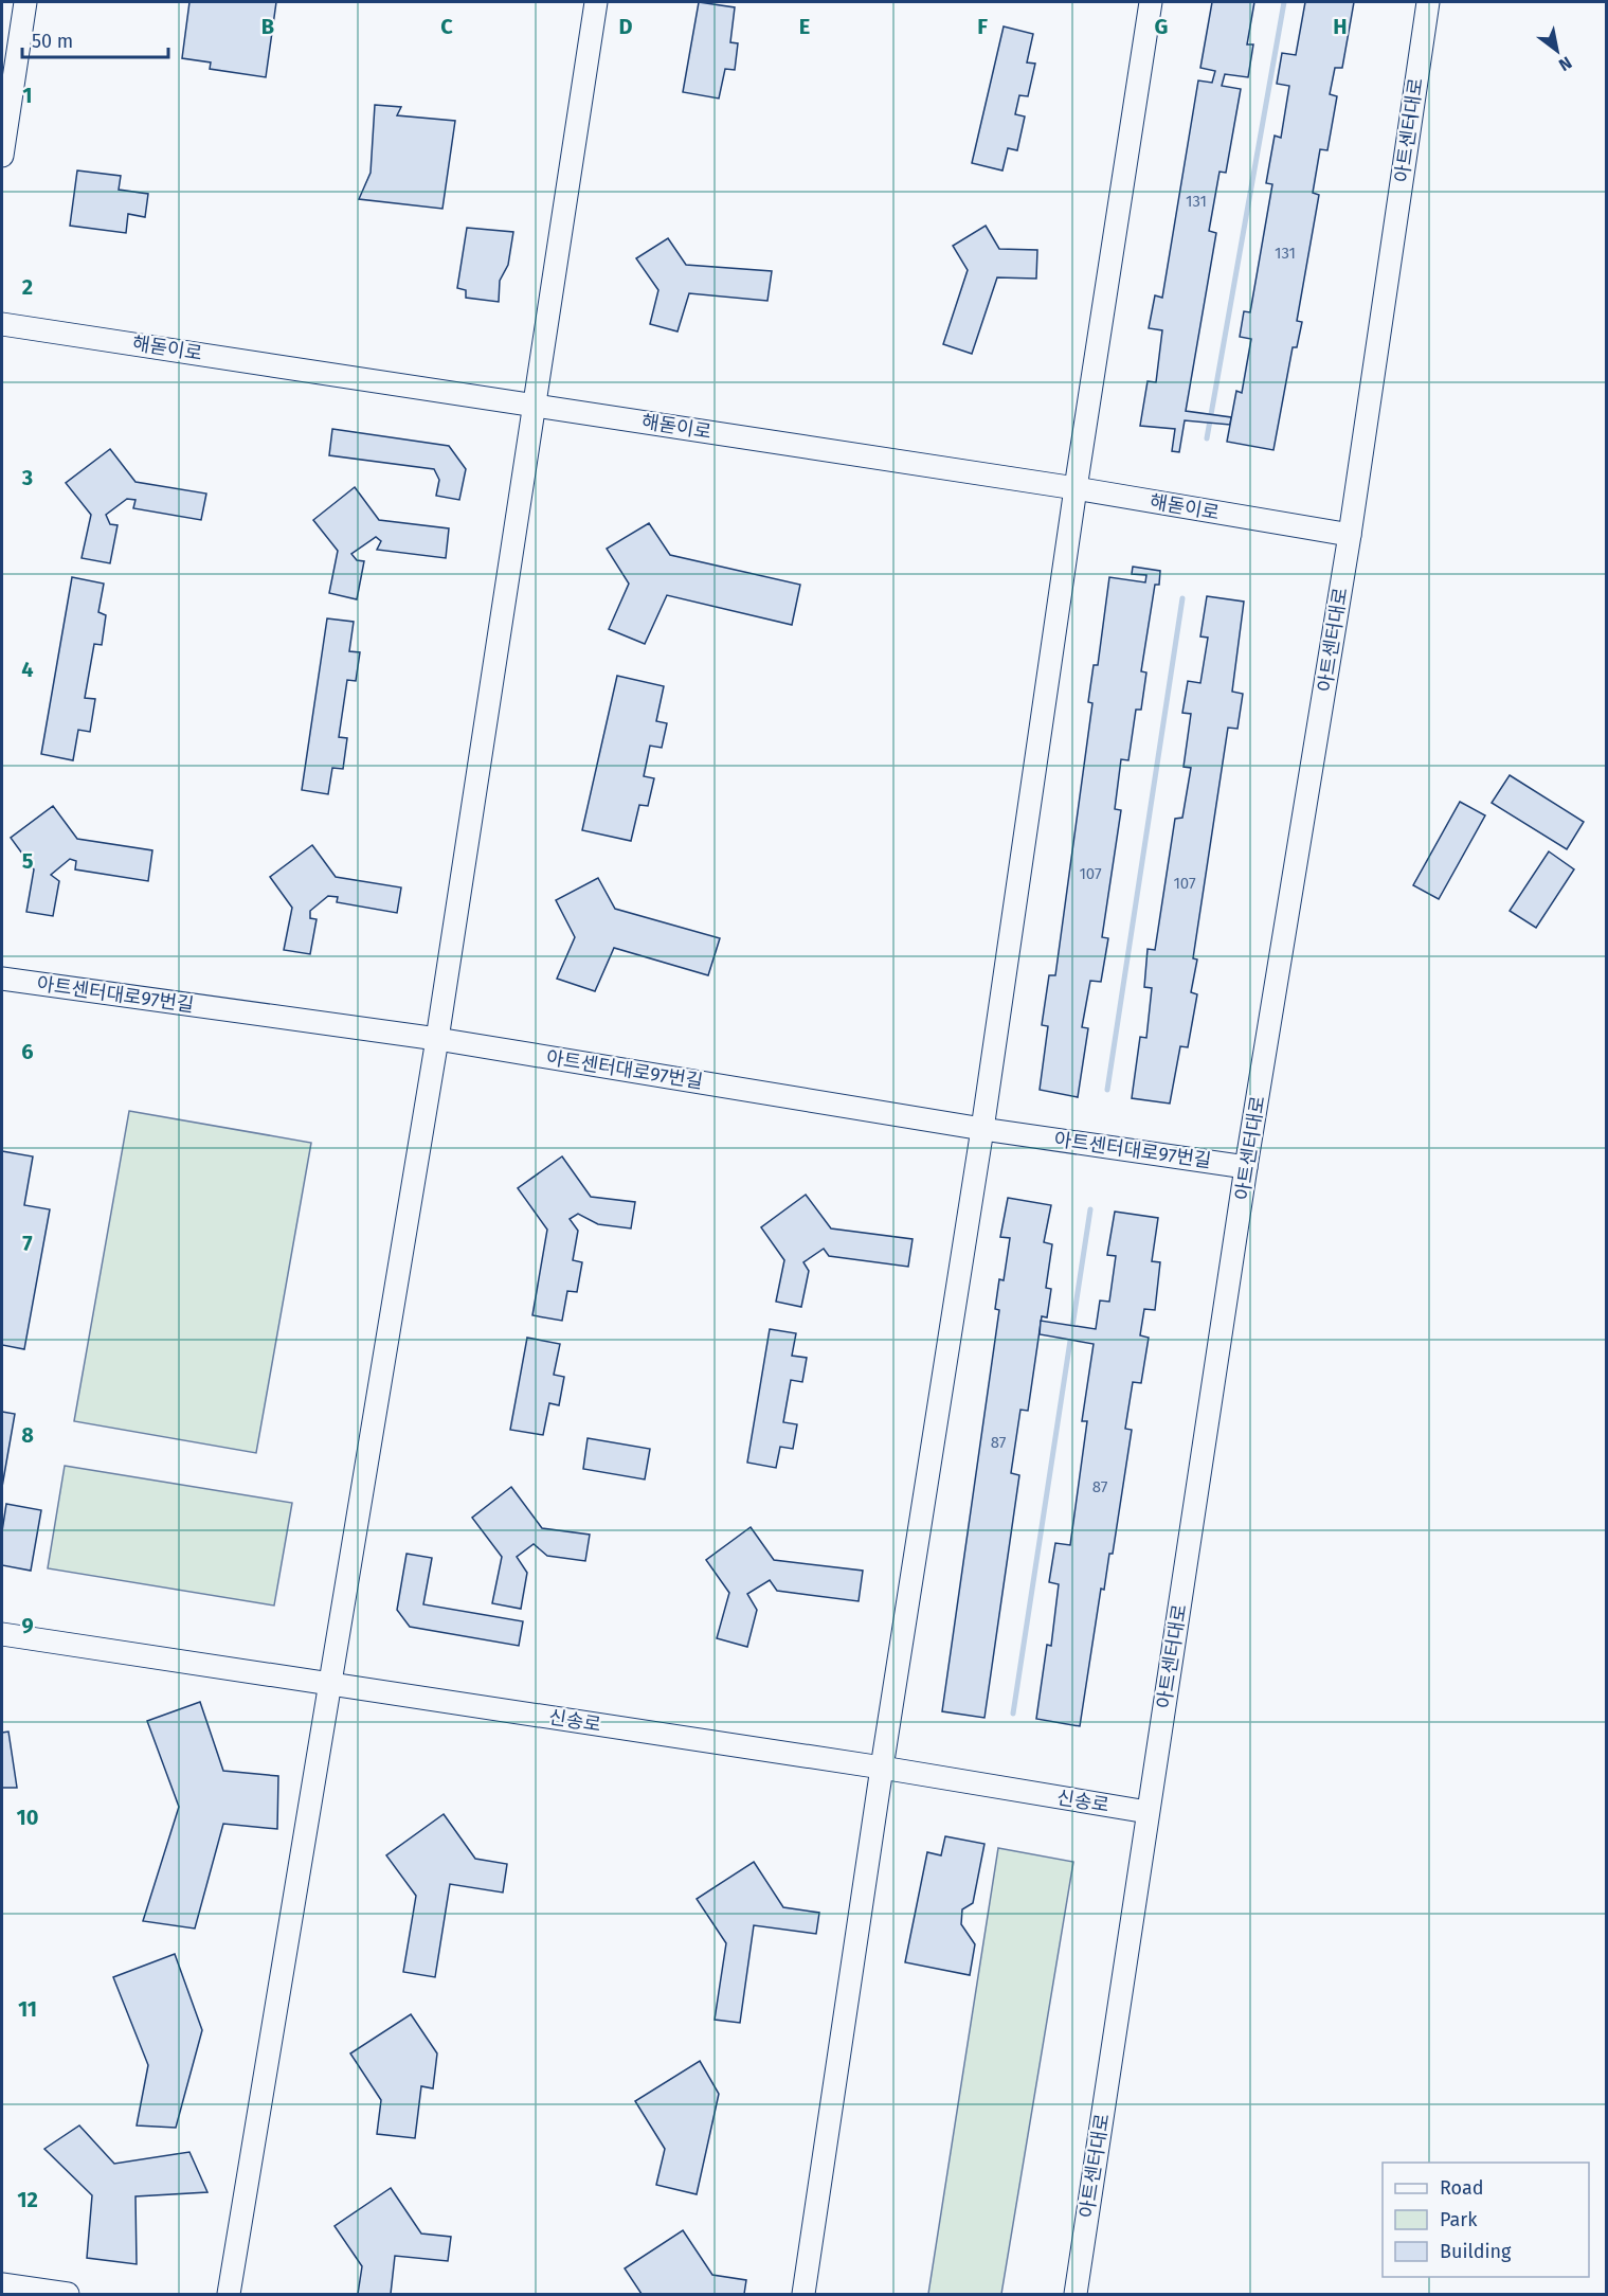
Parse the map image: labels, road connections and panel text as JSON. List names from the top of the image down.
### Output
{
  "streets": {
    "street": [
      "아트센터대로",
      "해돋이로",
      "아트센터대로97번길",
      "신송로"
    ]
  },
  "crossings": [
    ["아트센터대로", "해돋이로"],
    ["아트센터대로", "아트센터대로97번길"],
    ["아트센터대로", "신송로"]
  ],
  "house_numbers": [
    "131",
    "131",
    "107",
    "107",
    "87",
    "87"
  ],
  "legend": ["Road", "Park", "Building"],
  "scale_bar": "50 m",
  "north": "bottom right",
  "grid": {
    "columns": [
      "B",
      "C",
      "D",
      "E",
      "F",
      "G",
      "H"
    ],
    "rows": [
      "1",
      "2",
      "3",
      "4",
      "5",
      "6",
      "7",
      "8",
      "9",
      "10",
      "11",
      "12"
    ]
  }
}
